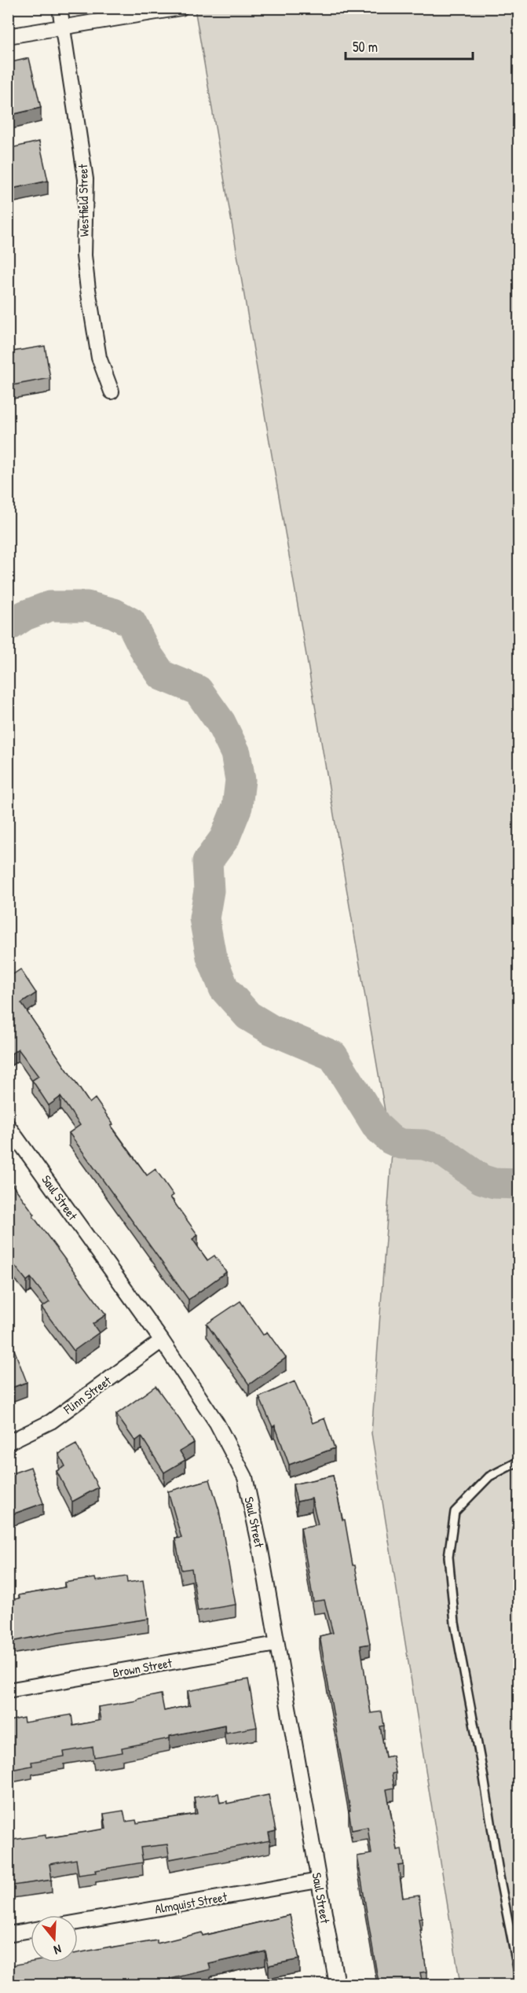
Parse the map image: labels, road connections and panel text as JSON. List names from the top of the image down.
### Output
{
  "streets": {
    "street": [
      "Westfield Street",
      "Saul Street",
      "Flinn Street",
      "Brown Street",
      "Almquist Street"
    ]
  },
  "crossings": [
    ["Saul Street", "Flinn Street"],
    ["Saul Street", "Brown Street"],
    ["Saul Street", "Almquist Street"]
  ],
  "scale_bar": "50 m",
  "north": "bottom"
}
